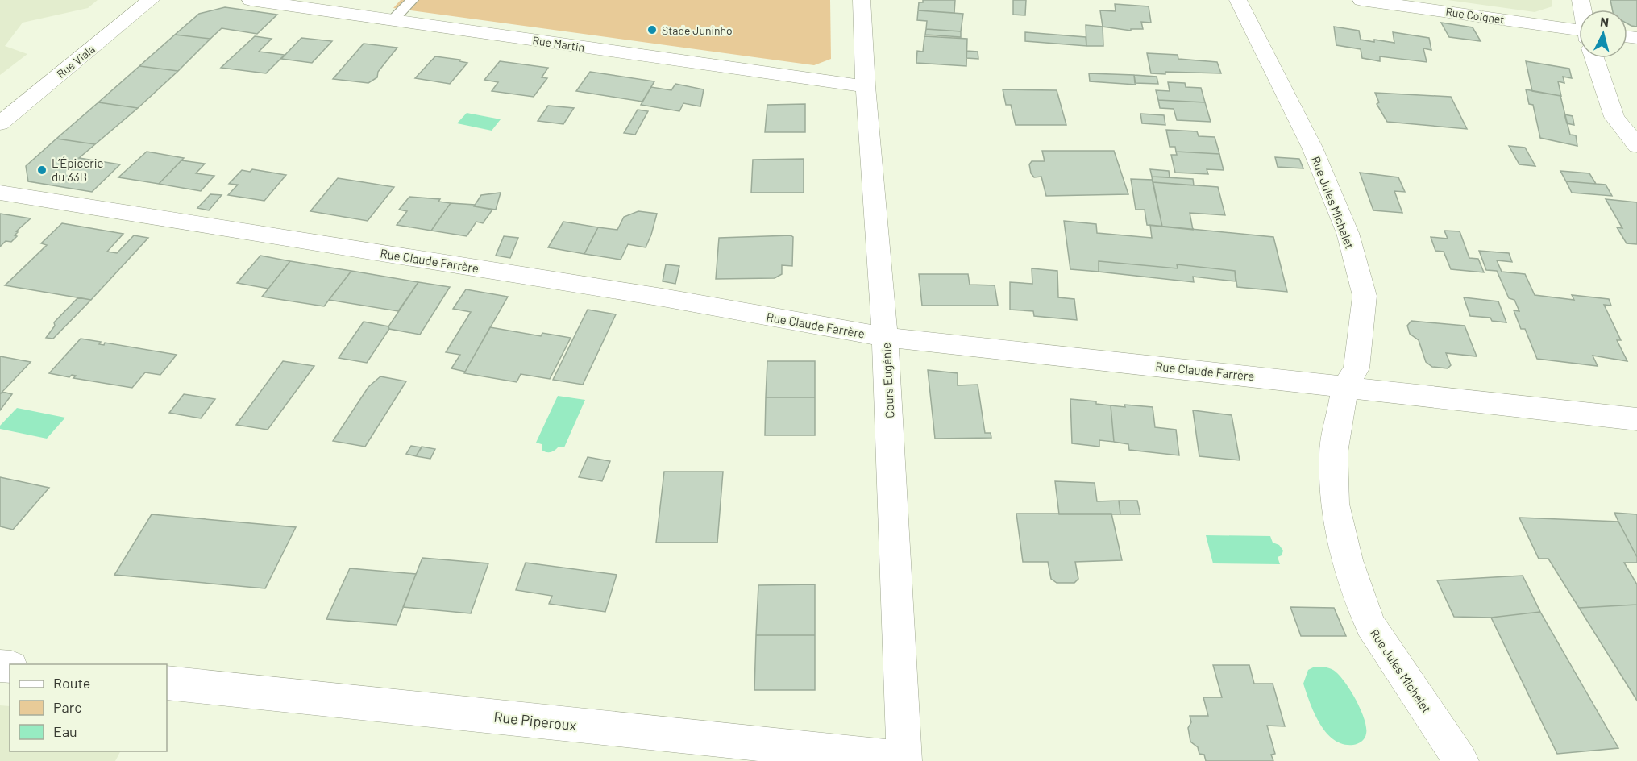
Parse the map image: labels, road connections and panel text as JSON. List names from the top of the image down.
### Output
{
  "streets": {
    "street": [
      "Rue Coignet",
      "Rue Martin",
      "Rue Viala",
      "Rue Jules Michelet",
      "Rue Claude Farrère",
      "Cours Eugénie",
      "Rue Piperoux"
    ]
  },
  "crossings": [
    ["Rue Martin", "Cours Eugénie"],
    ["Rue Jules Michelet", "Rue Claude Farrère"],
    ["Rue Claude Farrère", "Cours Eugénie"],
    ["Cours Eugénie", "Rue Piperoux"]
  ],
  "places": ["Stade Juninho", "L’Épicerie du 33B"],
  "legend": ["Route", "Parc", "Eau"],
  "north": "top"
}
